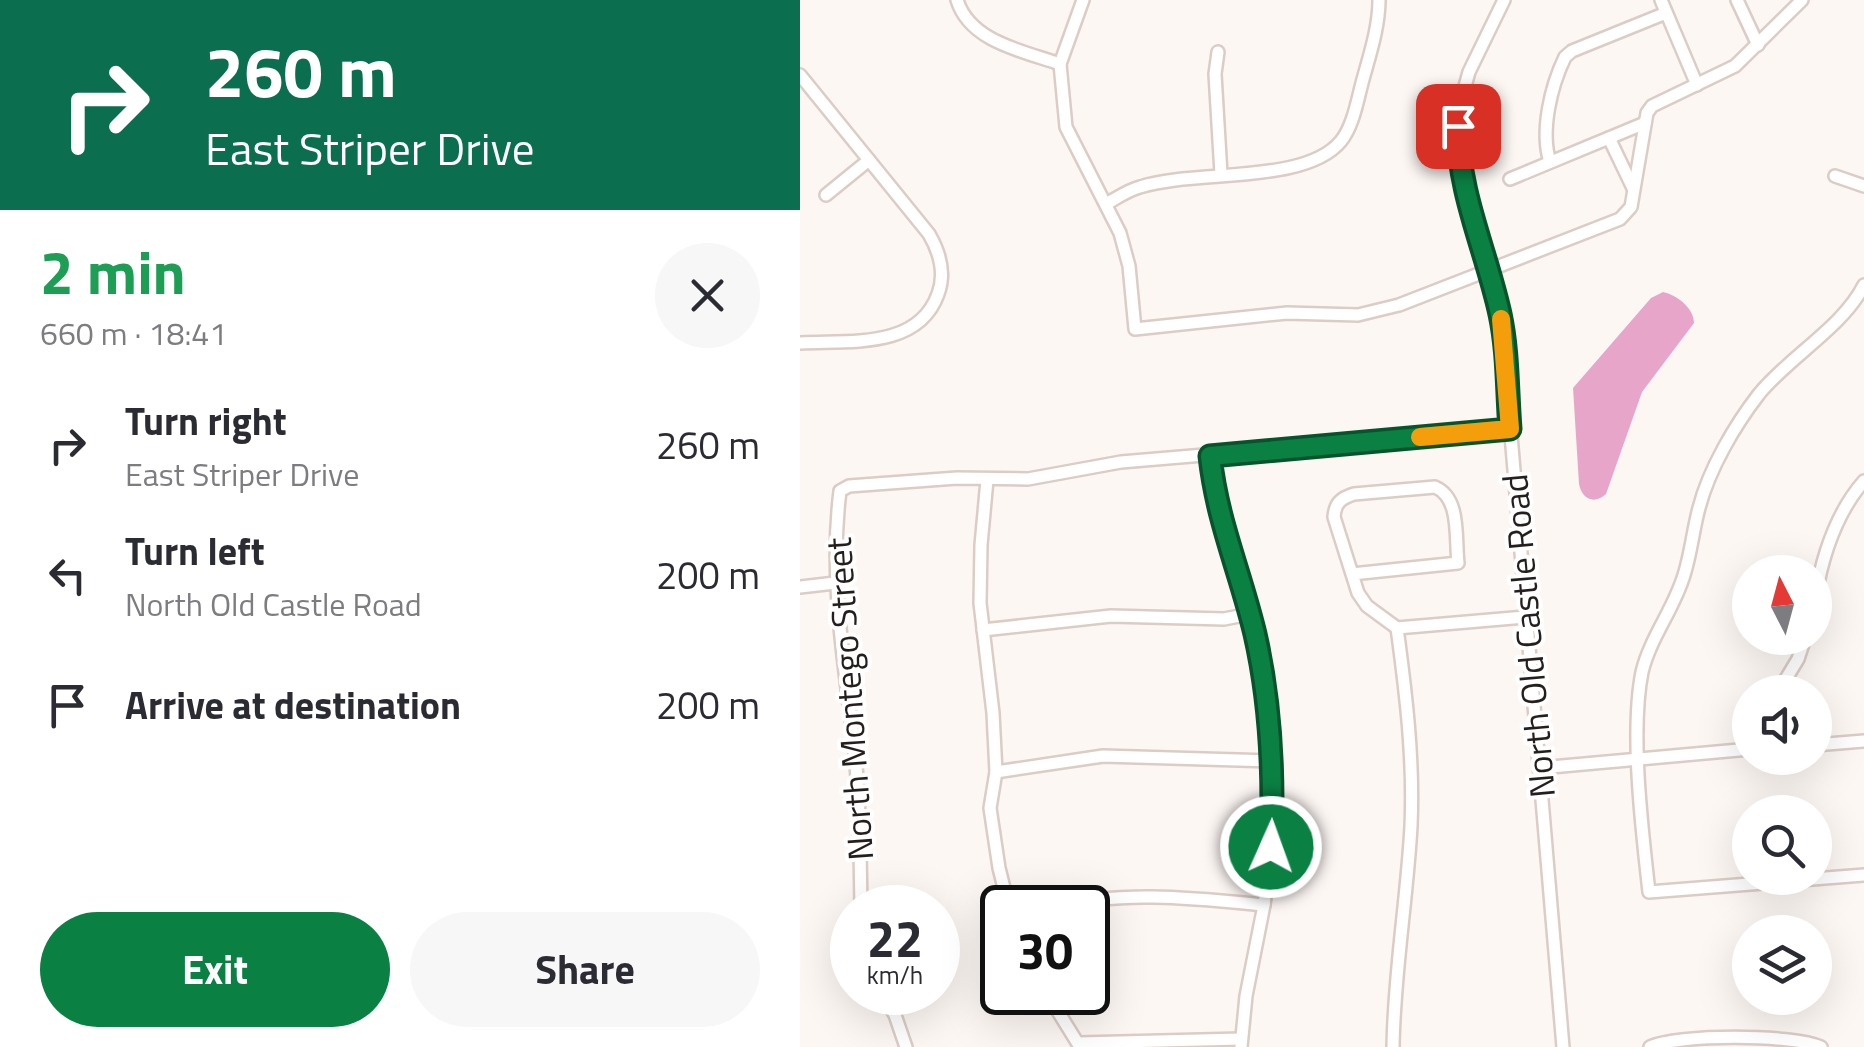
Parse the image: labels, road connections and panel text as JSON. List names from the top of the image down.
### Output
{
  "streets": {
    "street": ["North Old Castle Road", "North Montego Street"]
  },
  "north": "top",
  "page": {
    "turn": ["260 m", "East Striper Drive"],
    "heading": ["2 min", "660 m · 18:41"],
    "list": [
      {
        "name": "Turn right",
        "note": "East Striper Drive",
        "value": "260 m"
      },
      {
        "name": "Turn left",
        "note": "North Old Castle Road",
        "value": "200 m"
      },
      {
        "name": "Arrive at destination",
        "value": "200 m"
      }
    ],
    "speed": "22 km/h",
    "limit": "30",
    "buttons": ["Exit", "Share"]
  }
}
